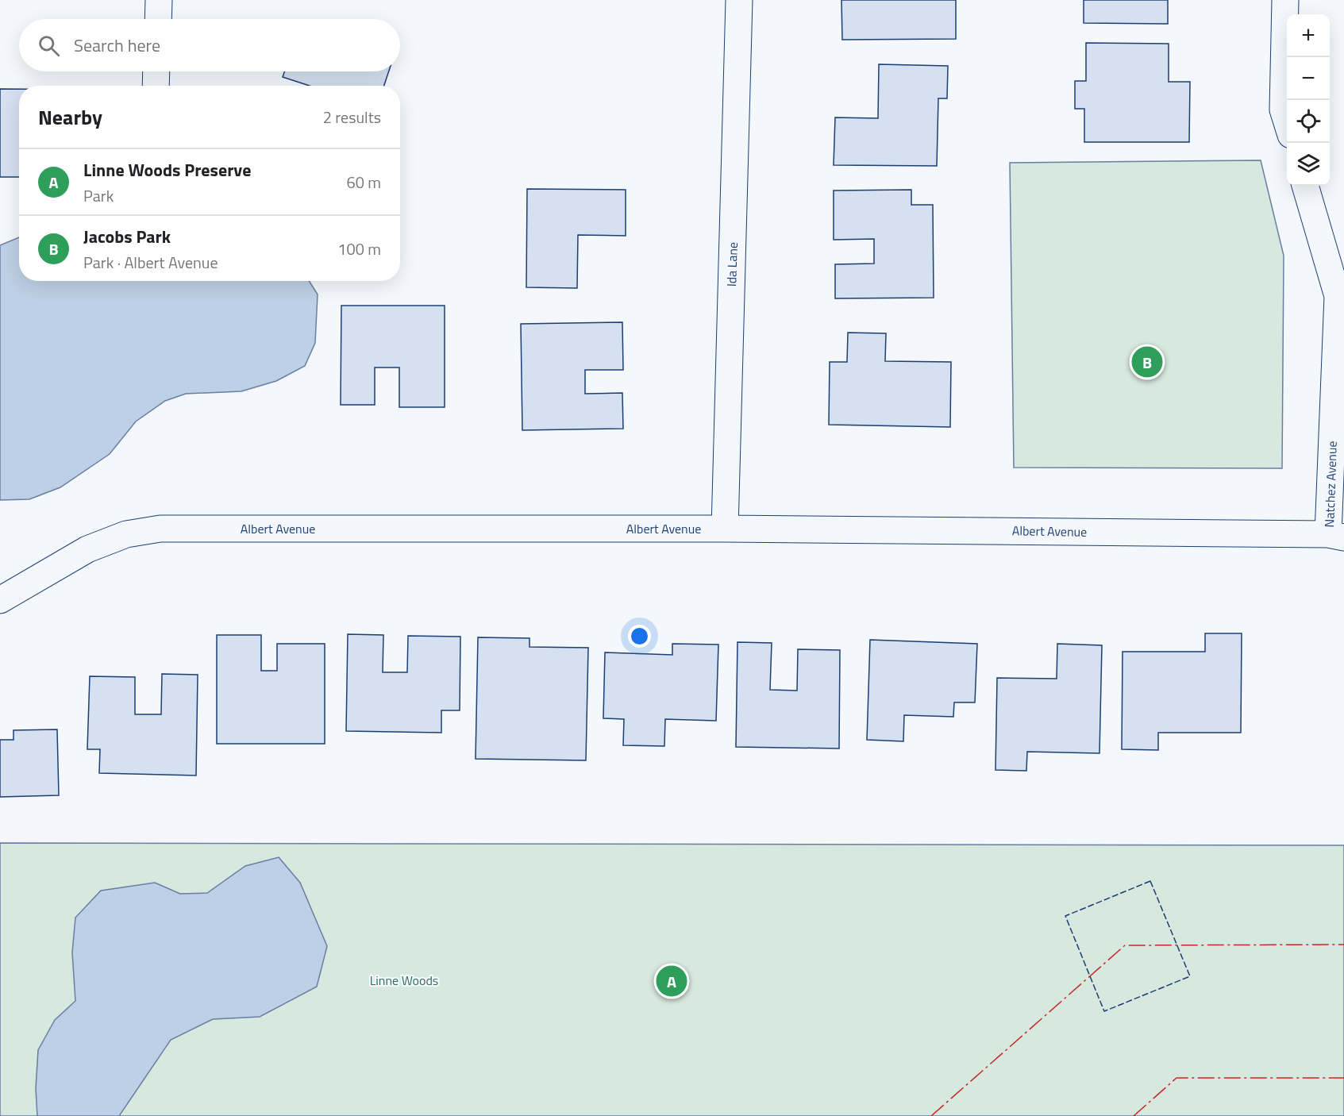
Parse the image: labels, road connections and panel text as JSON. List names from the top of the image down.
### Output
{
  "streets": {
    "street": ["Ida Lane", "Natchez Avenue", "Albert Avenue"]
  },
  "crossings": [
    ["Ida Lane", "Albert Avenue"],
    ["Natchez Avenue", "Albert Avenue"]
  ],
  "parks": ["Linne Woods"],
  "page": {
    "map_buttons": ["+", "−"],
    "search": "Search here",
    "heading": ["Nearby", "2 results"],
    "list": [
      {
        "mark": "A",
        "name": "Linne Woods Preserve",
        "note": "Park",
        "value": "60 m"
      },
      {
        "mark": "B",
        "name": "Jacobs Park",
        "note": "Park · Albert Avenue",
        "value": "100 m"
      }
    ],
    "pins": ["B", "A"]
  }
}
